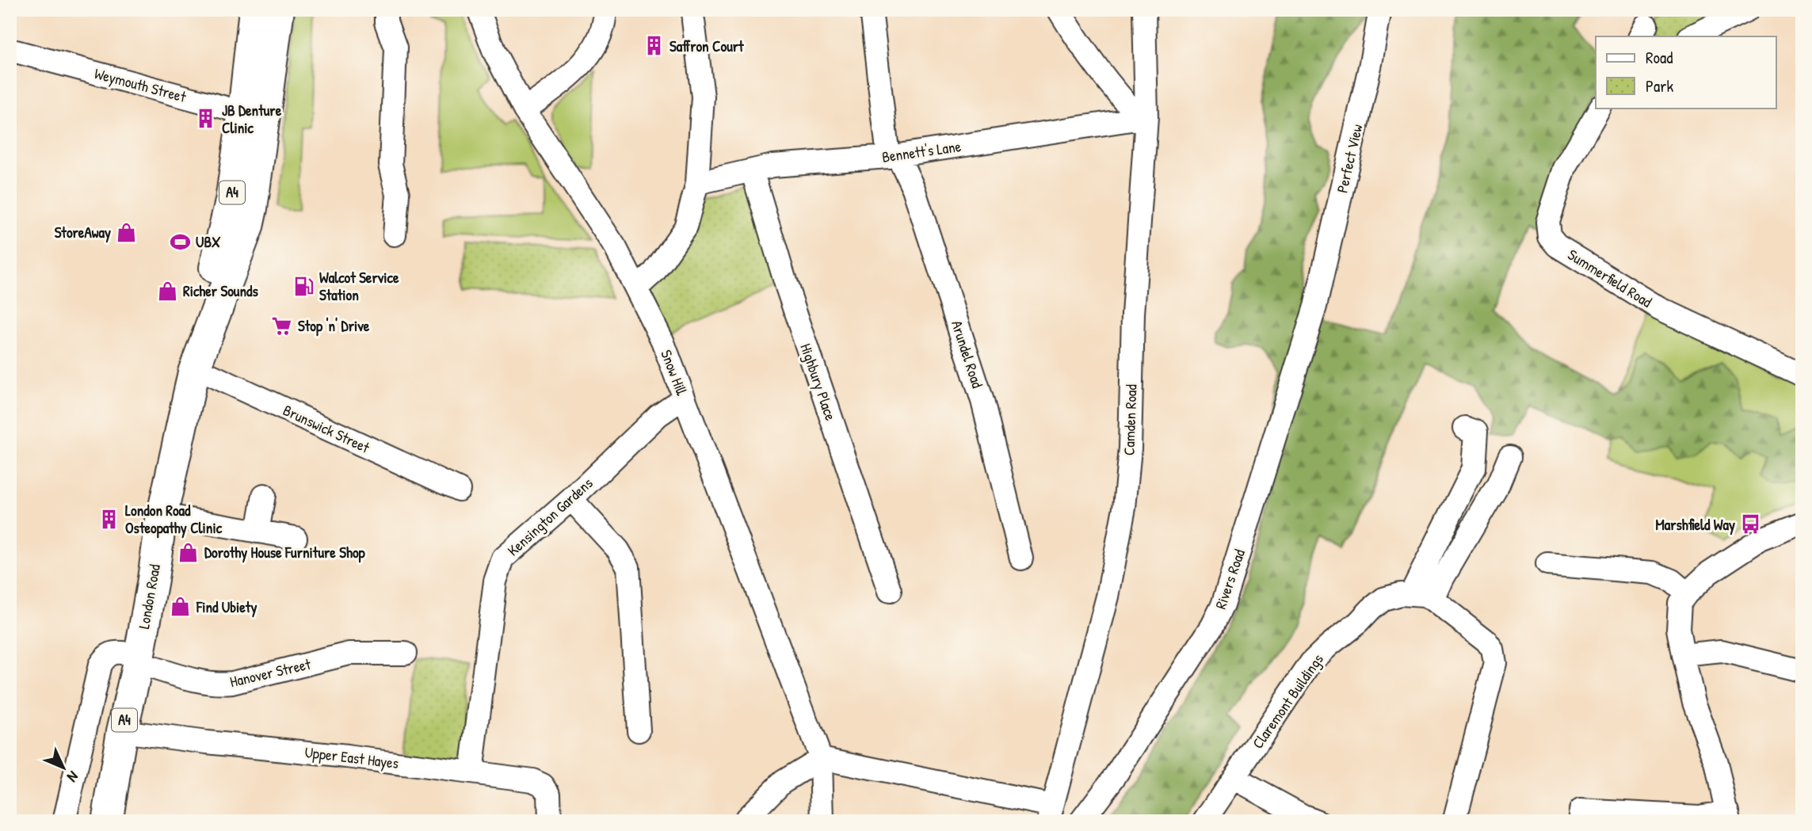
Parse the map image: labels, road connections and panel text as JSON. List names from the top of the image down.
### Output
{
  "streets": {
    "highway": ["A4", "London Road"],
    "street": [
      "Weymouth Street",
      "Bennett's Lane",
      "Perfect View",
      "Summerfield Road",
      "Arundel Road",
      "Snow Hill",
      "Highbury Place",
      "Camden Road",
      "Brunswick Street",
      "Kensington Gardens",
      "Rivers Road",
      "Hanover Street",
      "Claremont Buildings",
      "Upper East Hayes"
    ]
  },
  "crossings": [
    ["Weymouth Street", "London Road"],
    ["Bennett's Lane", "Arundel Road"],
    ["Bennett's Lane", "Highbury Place"],
    ["Bennett's Lane", "Camden Road"],
    ["Perfect View", "Rivers Road"],
    ["Snow Hill", "Kensington Gardens"],
    ["Brunswick Street", "London Road"],
    ["Kensington Gardens", "Upper East Hayes"],
    ["London Road", "Hanover Street"],
    ["London Road", "Upper East Hayes"]
  ],
  "places": {
    "building": ["Saffron Court", "JB Denture Clinic", "London Road Osteopathy Clinic"],
    "shop": [
      "StoreAway",
      "Richer Sounds",
      "Dorothy House Furniture Shop",
      "Find Ubiety"
    ],
    "sports": ["UBX"],
    "fuel station": ["Walcot Service Station"],
    "supermarket": ["Stop 'n' Drive"],
    "bus stop": ["Marshfield Way"]
  },
  "legend": ["Road", "Park"],
  "north": "bottom right"
}
